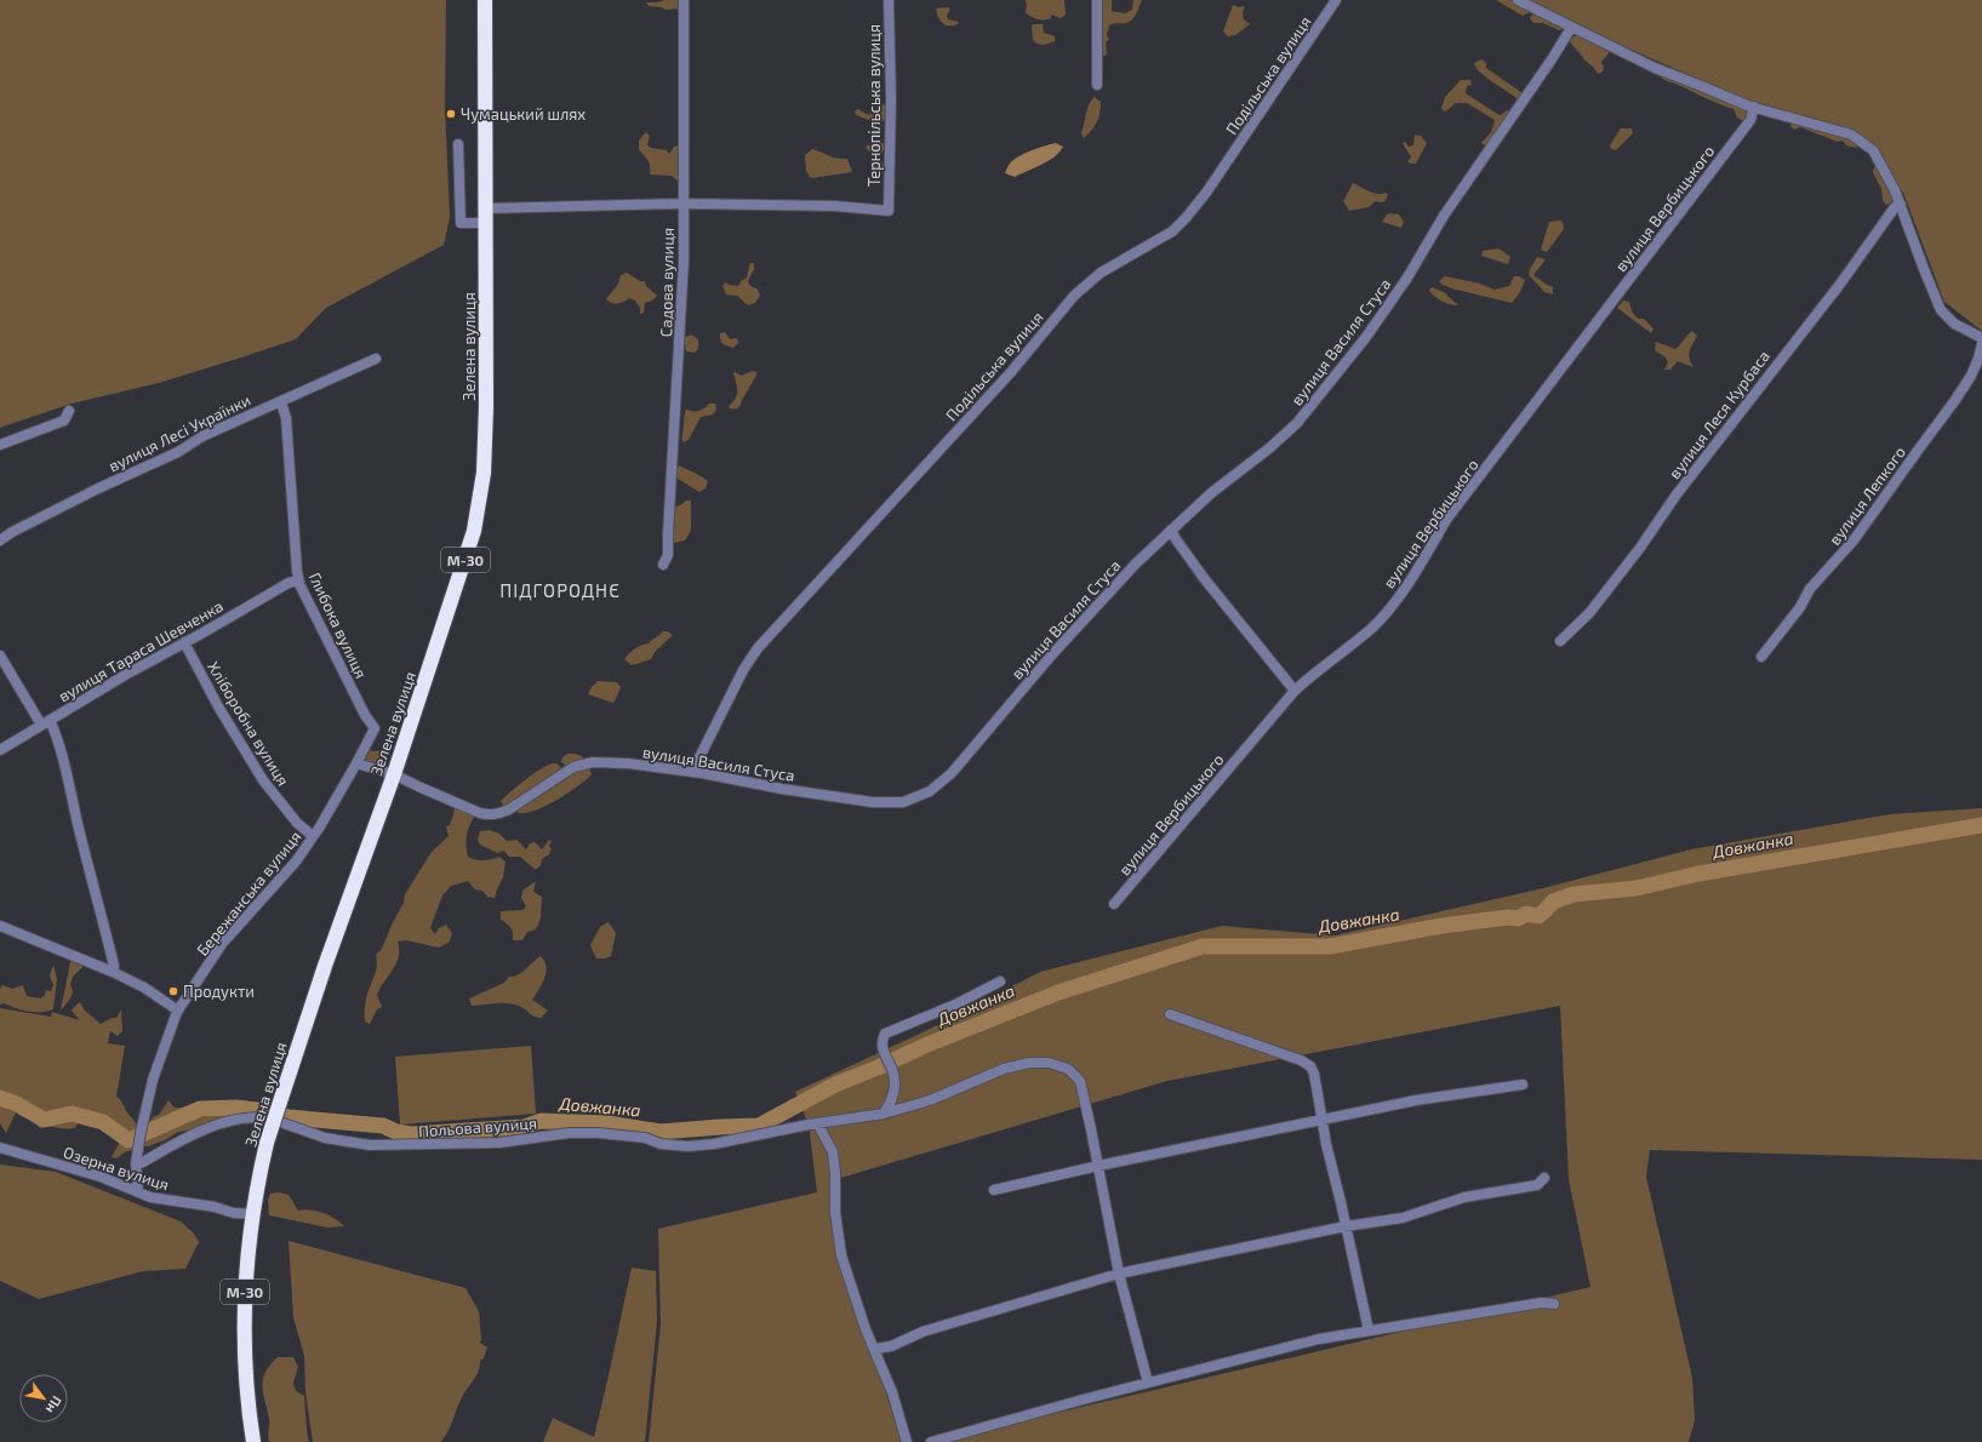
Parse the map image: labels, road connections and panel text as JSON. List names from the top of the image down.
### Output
{
  "streets": {
    "highway": ["Зелена вулиця", "М-30"],
    "street": [
      "Подільська вулиця",
      "Тернопільська вулиця",
      "вулиця Вербицького",
      "Садова вулиця",
      "вулиця Василя Стуса",
      "вулиця Леся Курбаса",
      "вулиця Лесі Українки",
      "вулиця Лепкого",
      "Глибока вулиця",
      "вулиця Тараса Шевченка",
      "Хліборобна вулиця",
      "Бережанська вулиця",
      "Польова вулиця",
      "Озерна вулиця"
    ]
  },
  "crossings": [
    ["Подільська вулиця", "вулиця Василя Стуса"],
    ["Тернопільська вулиця", "Садова вулиця"],
    ["вулиця Василя Стуса", "Зелена вулиця"],
    ["Зелена вулиця", "Озерна вулиця"],
    ["вулиця Лесі Українки", "Глибока вулиця"],
    ["Глибока вулиця", "вулиця Тараса Шевченка"],
    ["Глибока вулиця", "Бережанська вулиця"],
    ["вулиця Тараса Шевченка", "Хліборобна вулиця"],
    ["Хліборобна вулиця", "Бережанська вулиця"],
    ["Бережанська вулиця", "Озерна вулиця"]
  ],
  "districts": ["ПІДГОРОДНЄ"],
  "water": ["Довжанка"],
  "places": ["Чумацький шлях", "Продукти"],
  "north": "bottom right"
}
